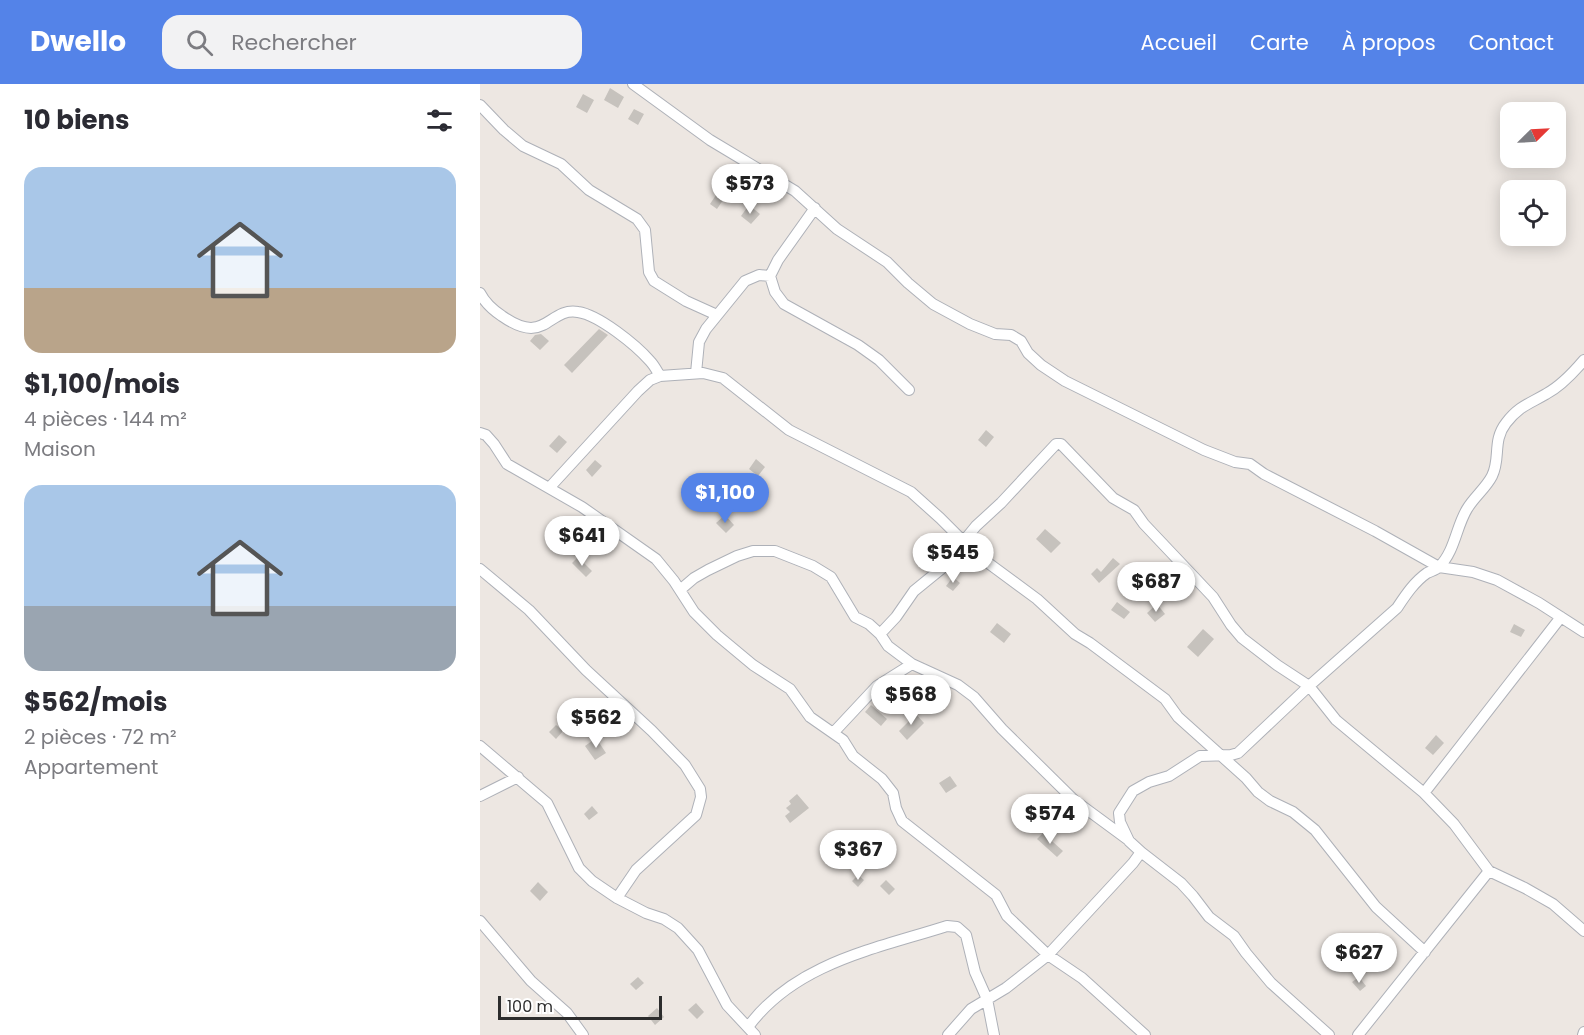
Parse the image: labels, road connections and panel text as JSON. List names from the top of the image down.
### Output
{
  "scale_bar": "100 m",
  "north": "top right",
  "page": {
    "header": "Dwello",
    "search": "Rechercher",
    "nav": [
      "Accueil",
      "Carte",
      "À propos",
      "Contact"
    ],
    "heading": "10 biens",
    "list": [
      {
        "name": "$1,100/mois",
        "note": "4 pièces · 144 m² · Maison"
      },
      {
        "name": "$562/mois",
        "note": "2 pièces · 72 m² · Appartement"
      }
    ],
    "price": [
      "$573",
      "$1,100",
      "$641",
      "$545",
      "$687",
      "$568",
      "$562",
      "$574",
      "$367",
      "$627"
    ],
    "scale": "100 m"
  }
}
